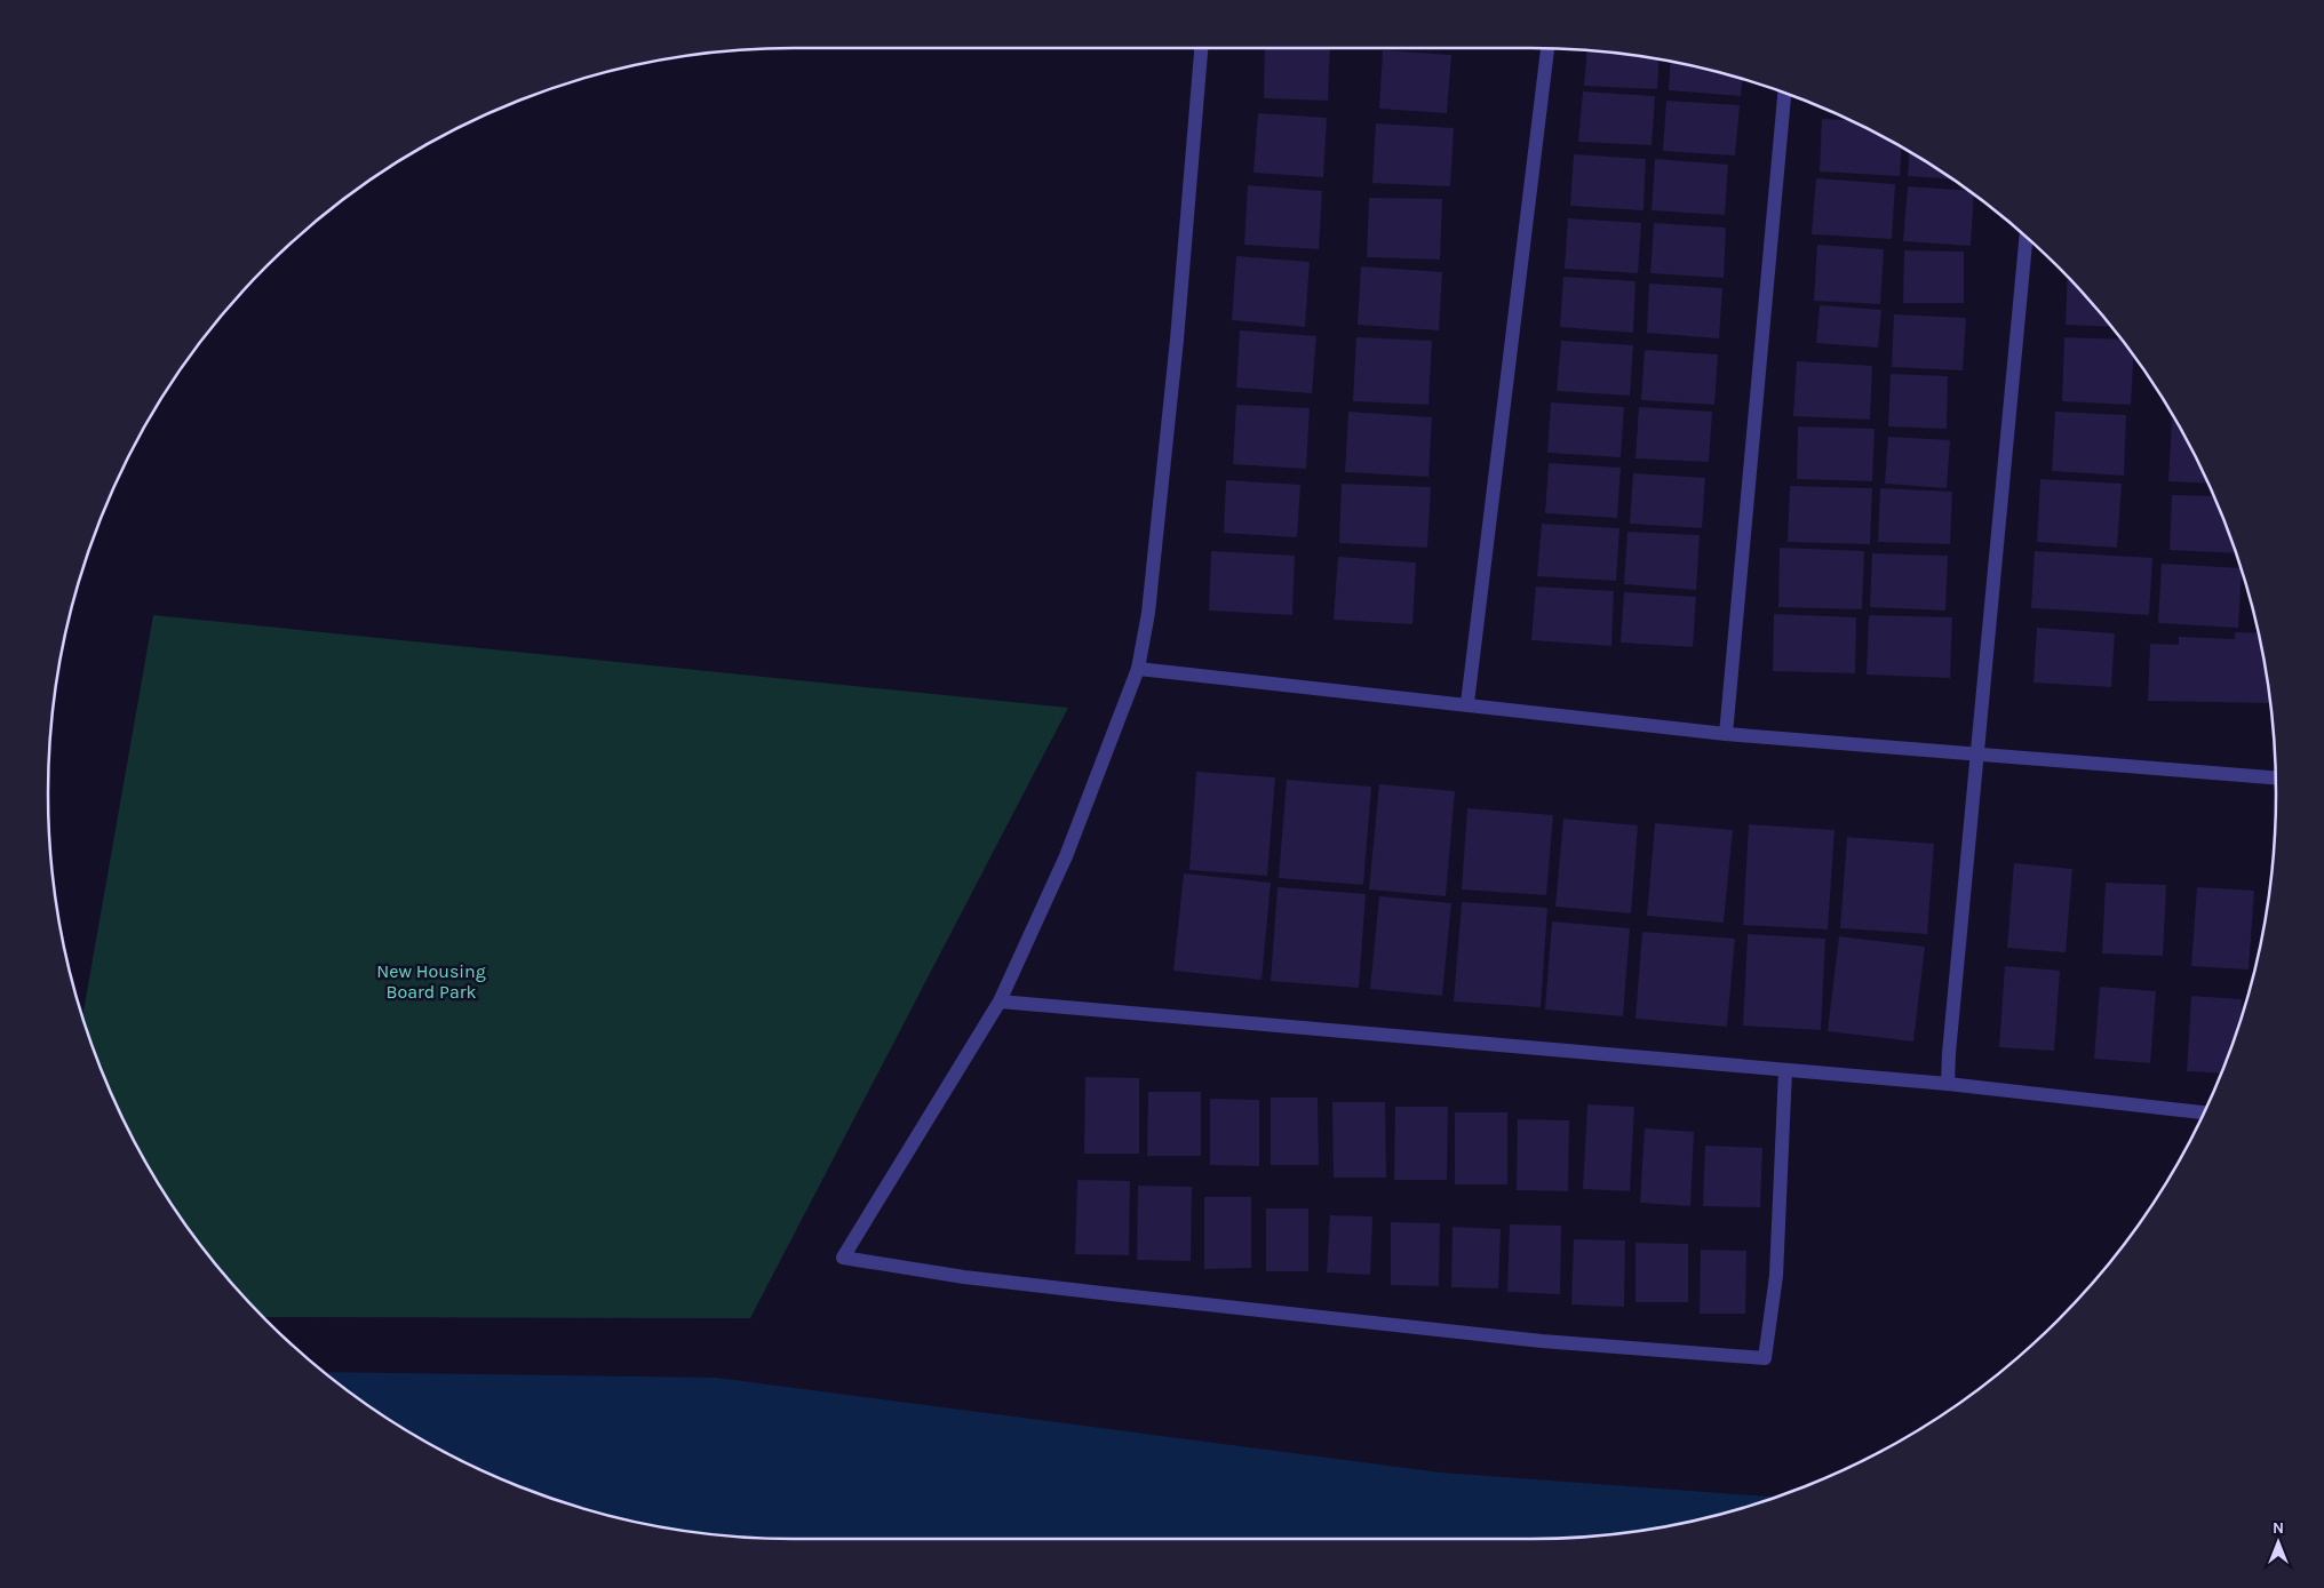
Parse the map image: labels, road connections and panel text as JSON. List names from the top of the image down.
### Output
{
  "parks": ["New Housing Board Park"],
  "north": "top"
}
